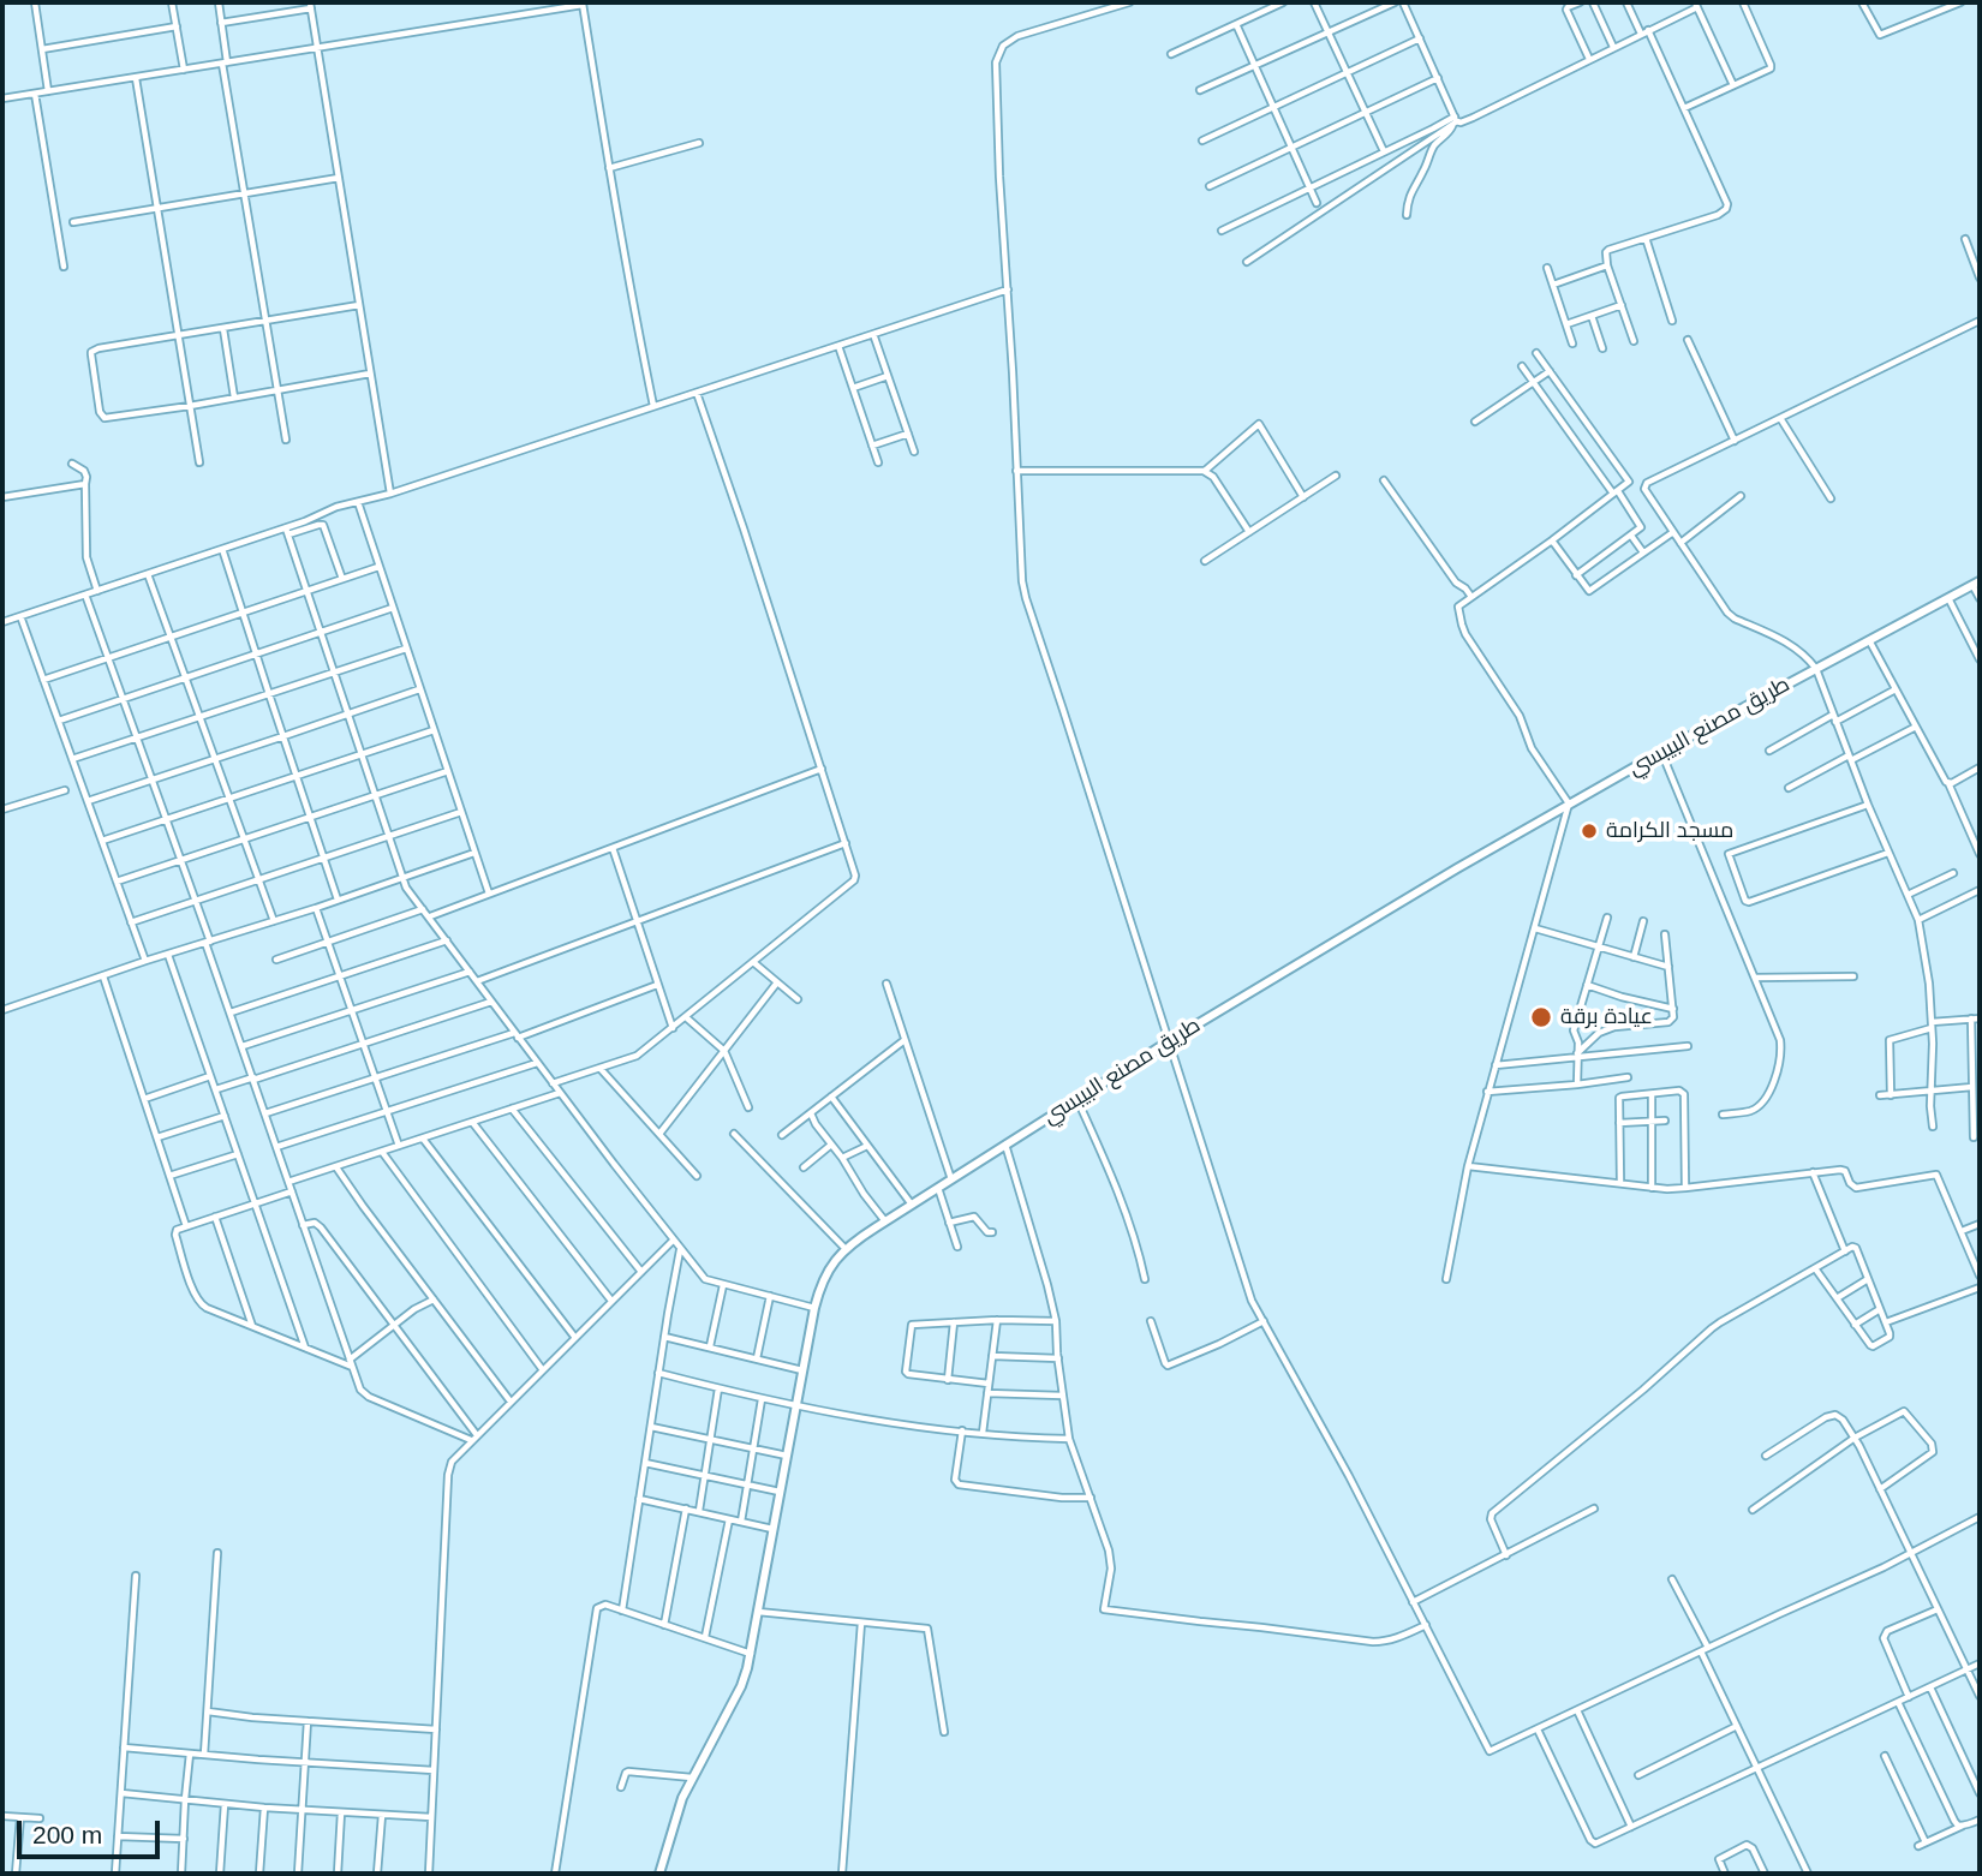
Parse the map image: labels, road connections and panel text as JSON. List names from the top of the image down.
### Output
{
  "streets": {
    "main road": ["طريق مصنع البيبسي"]
  },
  "places": ["مسجد الكرامة", "عيادة برقة"],
  "scale_bar": "200 m"
}
